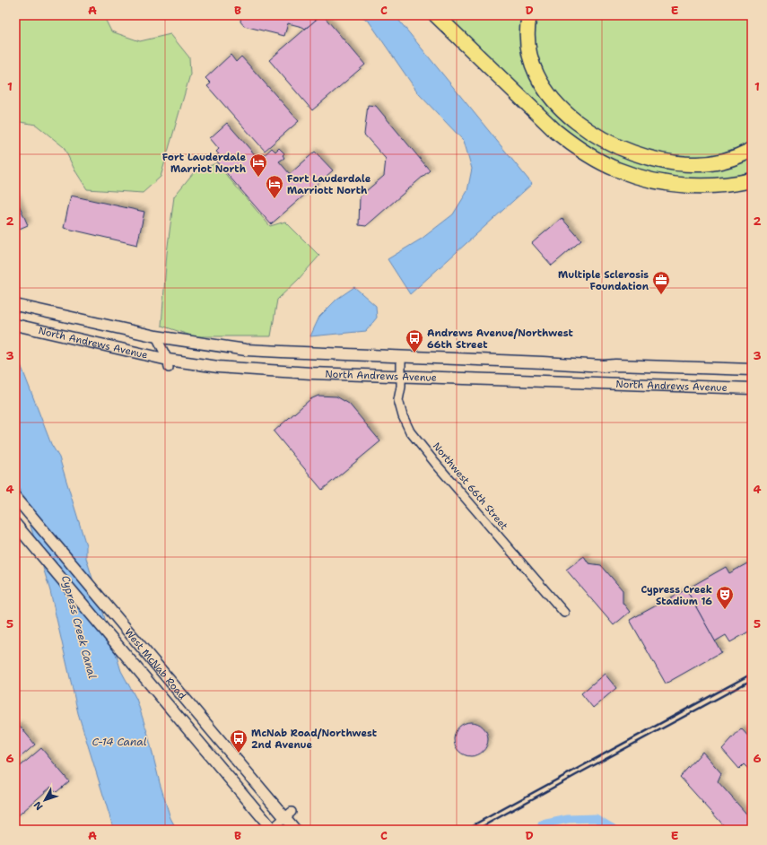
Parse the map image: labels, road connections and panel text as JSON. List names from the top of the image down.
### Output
{
  "streets": {
    "main road": ["North Andrews Avenue", "West McNab Road"],
    "street": ["Northwest 66th Street"]
  },
  "crossings": [
    ["North Andrews Avenue", "Northwest 66th Street"]
  ],
  "water": ["Cypress Creek Canal", "C-14 Canal"],
  "places": {
    "hotel": ["Fort Lauderdale Marriot North", "Fort Lauderdale Marriott North"],
    "office": ["Multiple Sclerosis Foundation"],
    "bus stop": ["Andrews Avenue/Northwest 66th Street", "McNab Road/Northwest 2nd Avenue"],
    "theatre": ["Cypress Creek Stadium 16"]
  },
  "north": "bottom left",
  "grid": {
    "columns": [
      "A",
      "B",
      "C",
      "D",
      "E"
    ],
    "rows": [
      "1",
      "2",
      "3",
      "4",
      "5",
      "6"
    ]
  }
}
